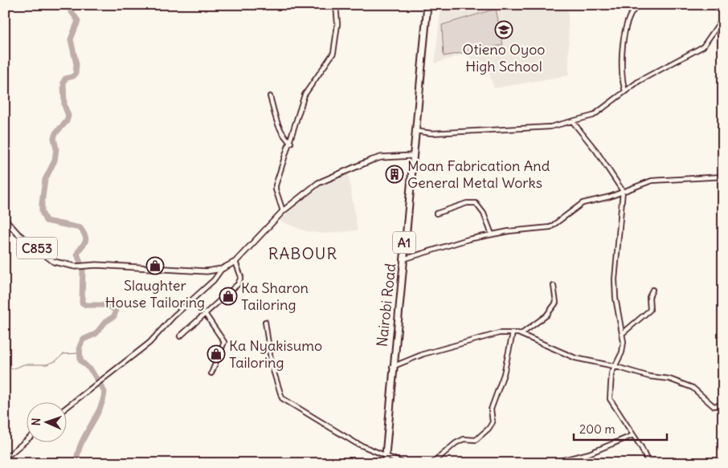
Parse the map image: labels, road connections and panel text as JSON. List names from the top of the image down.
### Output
{
  "streets": {
    "highway": ["A1", "Nairobi Road"],
    "main road": ["C853"]
  },
  "crossings": [
    ["C853", "Nairobi Road"]
  ],
  "districts": ["RABOUR"],
  "places": {
    "school or university": ["Otieno Oyoo High School"],
    "building": ["Moan Fabrication And General Metal Works"],
    "shop": ["Slaughter House Tailoring", "Ka Sharon Tailoring", "Ka Nyakisumo Tailoring"]
  },
  "scale_bar": "200 m",
  "north": "left"
}
